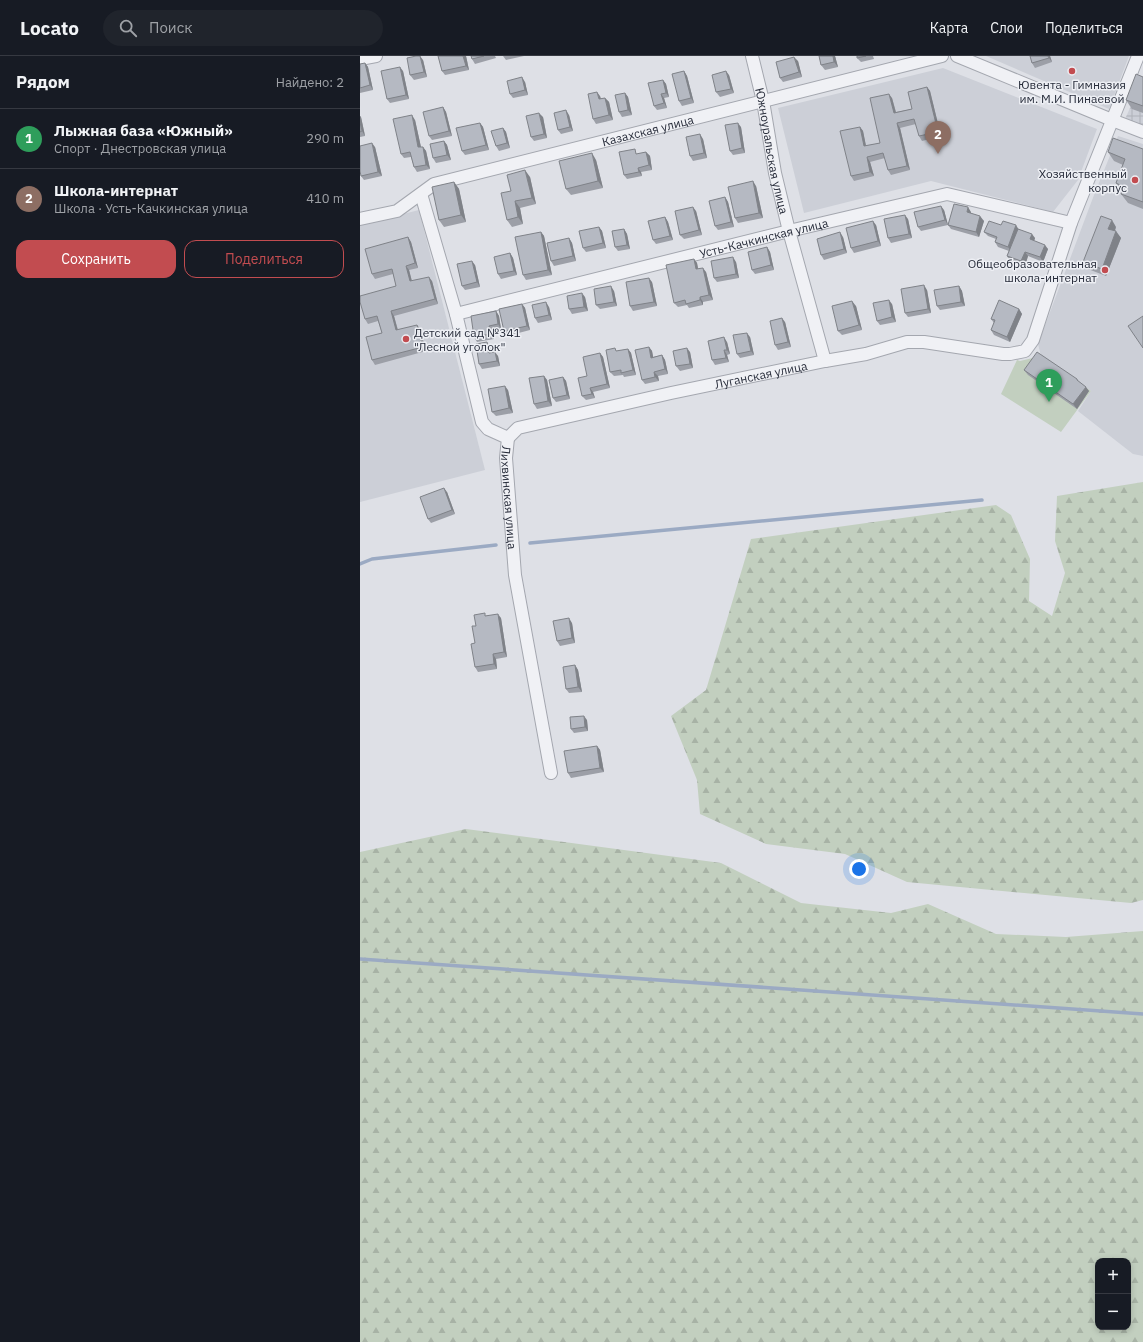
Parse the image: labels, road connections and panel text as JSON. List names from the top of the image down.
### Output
{
  "streets": {
    "street": [
      "Казахская улица",
      "Южноуральская улица",
      "Усть-Качкинская улица",
      "Луганская улица",
      "Лихвинская улица"
    ]
  },
  "crossings": [
    ["Казахская улица", "Южноуральская улица"],
    ["Казахская улица", "Лихвинская улица"],
    ["Южноуральская улица", "Усть-Качкинская улица"],
    ["Южноуральская улица", "Луганская улица"],
    ["Усть-Качкинская улица", "Луганская улица"],
    ["Усть-Качкинская улица", "Лихвинская улица"],
    ["Луганская улица", "Лихвинская улица"]
  ],
  "places": [
    "Ювента - Гимназия им. М.И. Пинаевой",
    "Хозяйственный корпус",
    "Общеобразовательная школа-интернат",
    "Детский сад №341 \"Лесной уголок\""
  ],
  "page": {
    "header": "Locato",
    "search": "Поиск",
    "nav": ["Карта", "Слои", "Поделиться"],
    "heading": ["Рядом", "Найдено: 2"],
    "list": [
      {
        "mark": "1",
        "name": "Лыжная база «Южный»",
        "note": "Спорт · Днестровская улица",
        "value": "290 m"
      },
      {
        "mark": "2",
        "name": "Школа-интернат",
        "note": "Школа · Усть-Качкинская улица",
        "value": "410 m"
      }
    ],
    "pins": ["2", "1"],
    "buttons": ["Сохранить", "Поделиться"],
    "map_buttons": ["+", "−"]
  }
}
